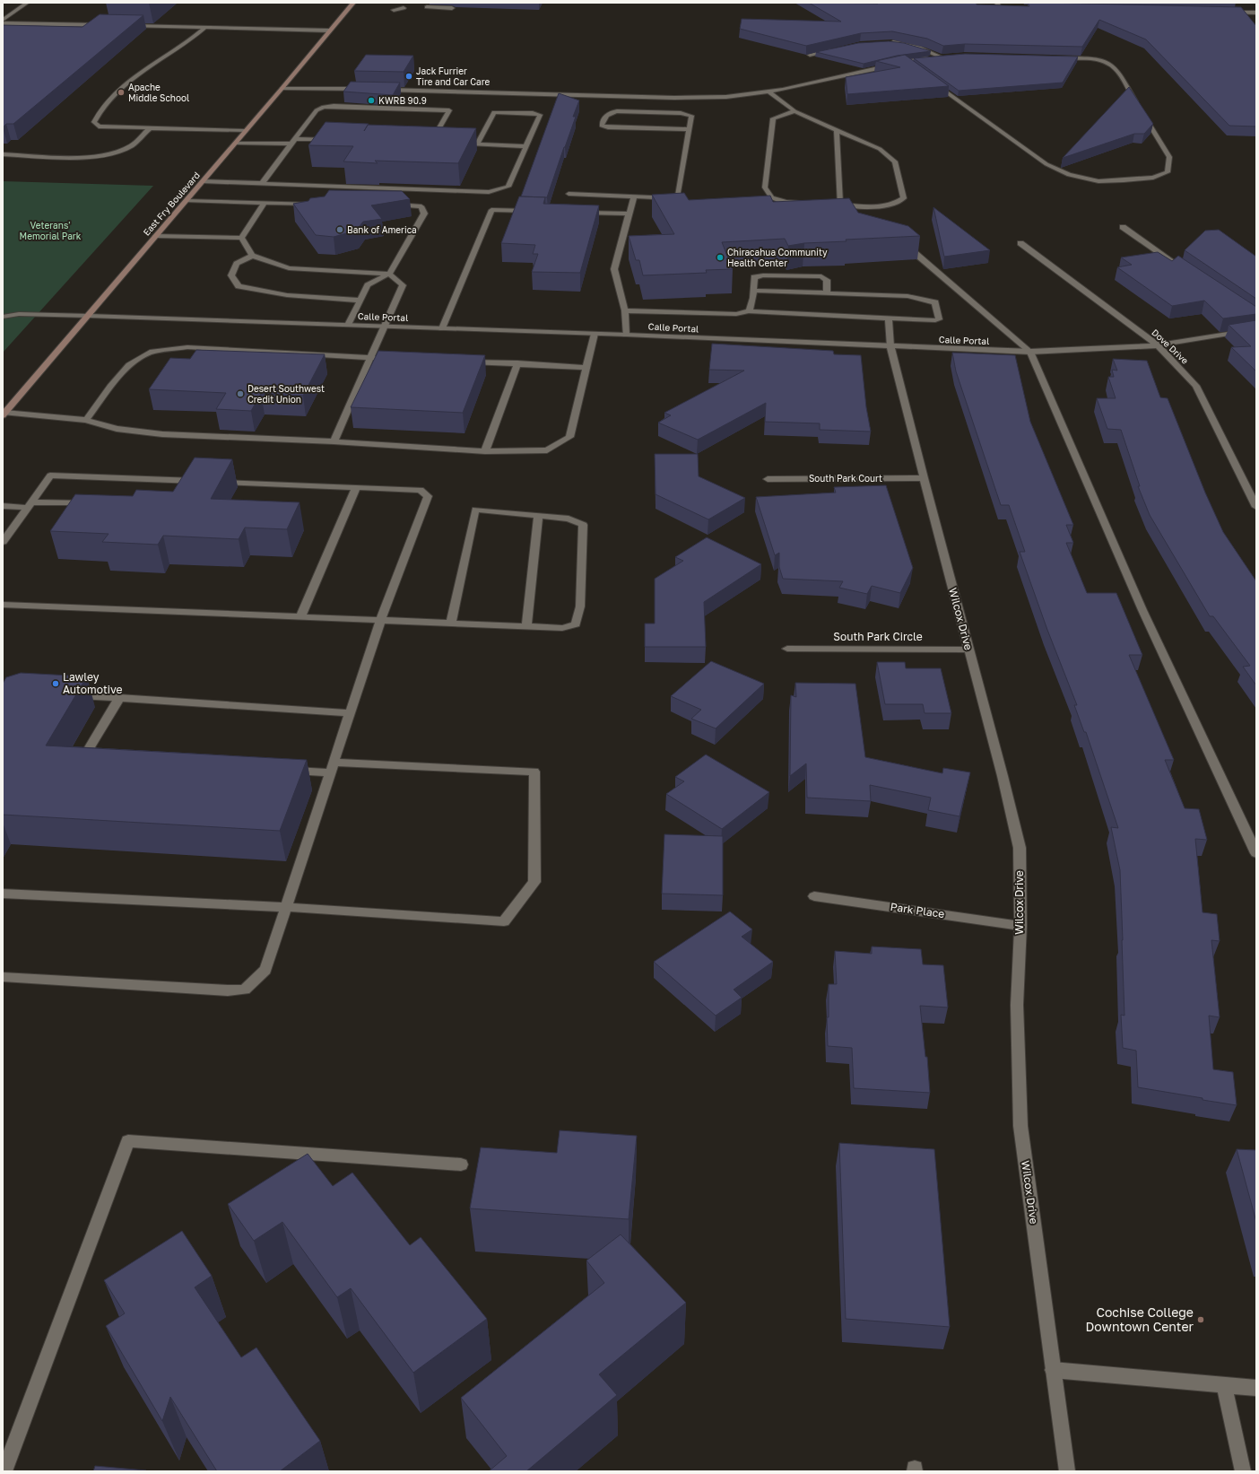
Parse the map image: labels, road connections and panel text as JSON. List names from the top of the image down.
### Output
{
  "streets": {
    "main road": ["East Fry Boulevard"],
    "street": [
      "Calle Portal",
      "Dove Drive",
      "South Park Court",
      "Wilcox Drive",
      "South Park Circle",
      "Park Place"
    ]
  },
  "crossings": [
    ["East Fry Boulevard", "Calle Portal"],
    ["Calle Portal", "Dove Drive"],
    ["Calle Portal", "Wilcox Drive"],
    ["South Park Court", "Wilcox Drive"],
    ["Wilcox Drive", "South Park Circle"],
    ["Wilcox Drive", "Park Place"]
  ],
  "parks": ["Veterans' Memorial Park"],
  "places": [
    "Jack Furrier Tire and Car Care",
    "Apache Middle School",
    "KWRB 90.9",
    "Bank of America",
    "Chiracahua Community Health Center",
    "Desert Southwest Credit Union",
    "Lawley Automotive",
    "Cochise College Downtown Center"
  ]
}
